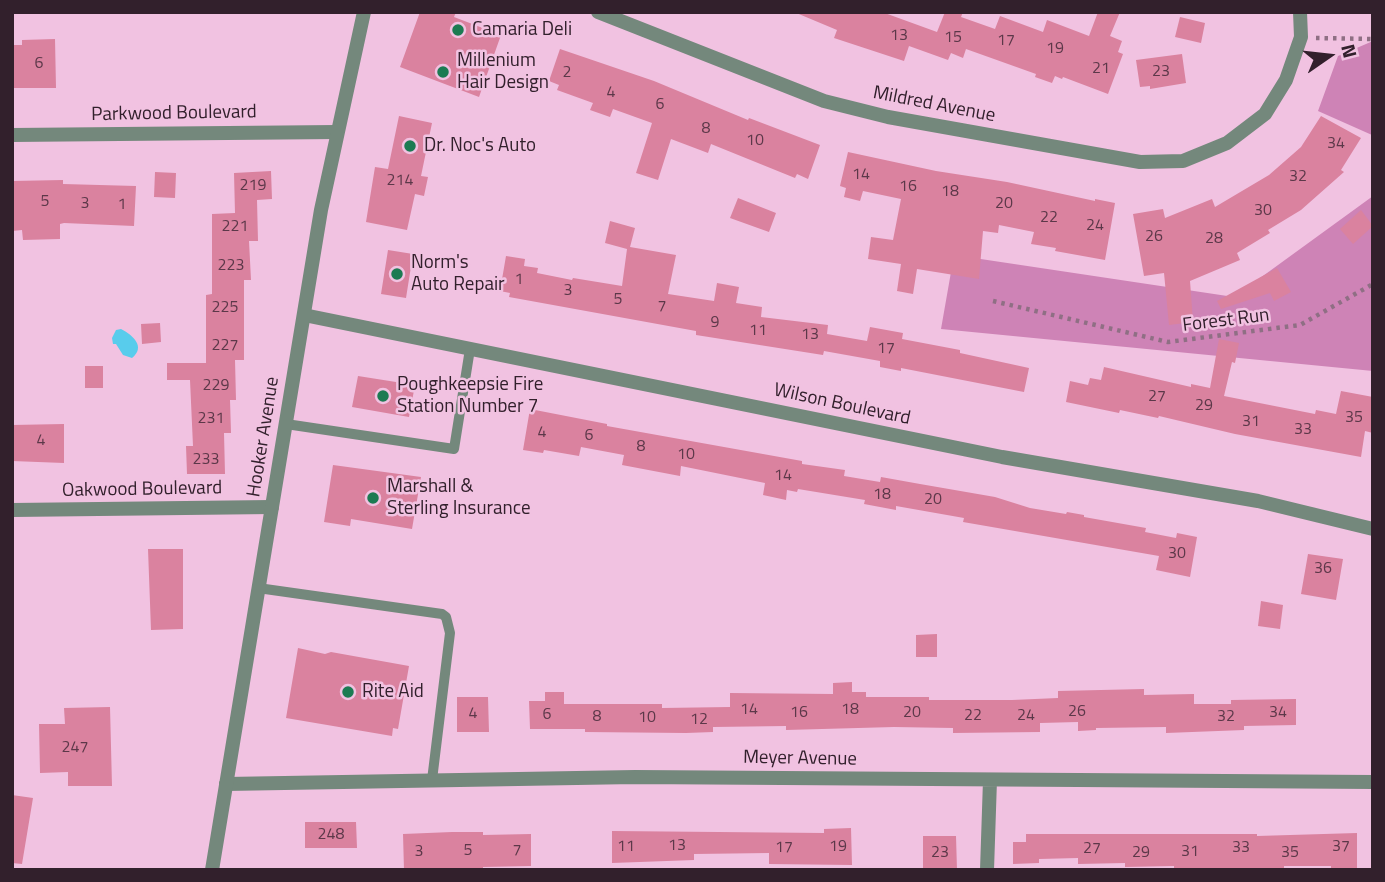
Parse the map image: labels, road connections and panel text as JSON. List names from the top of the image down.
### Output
{
  "streets": {
    "street": [
      "Mildred Avenue",
      "Parkwood Boulevard",
      "Wilson Boulevard",
      "Hooker Avenue",
      "Oakwood Boulevard",
      "Meyer Avenue"
    ],
    "path": ["Forest Run"]
  },
  "crossings": [
    ["Parkwood Boulevard", "Hooker Avenue"],
    ["Wilson Boulevard", "Hooker Avenue"],
    ["Hooker Avenue", "Oakwood Boulevard"],
    ["Hooker Avenue", "Meyer Avenue"]
  ],
  "places": [
    "Camaria Deli",
    "Millenium Hair Design",
    "Dr. Noc's Auto",
    "Norm's Auto Repair",
    "Poughkeepsie Fire Station Number 7",
    "Marshall & Sterling Insurance",
    "Rite Aid"
  ],
  "house_numbers": [
    "13",
    "15",
    "17",
    "19",
    "6",
    "21",
    "23",
    "2",
    "4",
    "6",
    "8",
    "10",
    "34",
    "14",
    "32",
    "214",
    "219",
    "16",
    "18",
    "5",
    "3",
    "20",
    "1",
    "30",
    "22",
    "24",
    "221",
    "26",
    "28",
    "223",
    "1",
    "3",
    "5",
    "7",
    "225",
    "9",
    "11",
    "13",
    "227",
    "17",
    "229",
    "27",
    "29",
    "35",
    "231",
    "31",
    "33",
    "4",
    "6",
    "4",
    "8",
    "10",
    "233",
    "14",
    "18",
    "20",
    "30",
    "36",
    "14",
    "18",
    "26",
    "16",
    "20",
    "34",
    "4",
    "6",
    "22",
    "24",
    "8",
    "32",
    "10",
    "12",
    "247",
    "248",
    "13",
    "11",
    "19",
    "37",
    "17",
    "33",
    "27",
    "5",
    "7",
    "3",
    "31",
    "23",
    "29",
    "35"
  ],
  "north": "right"
}
